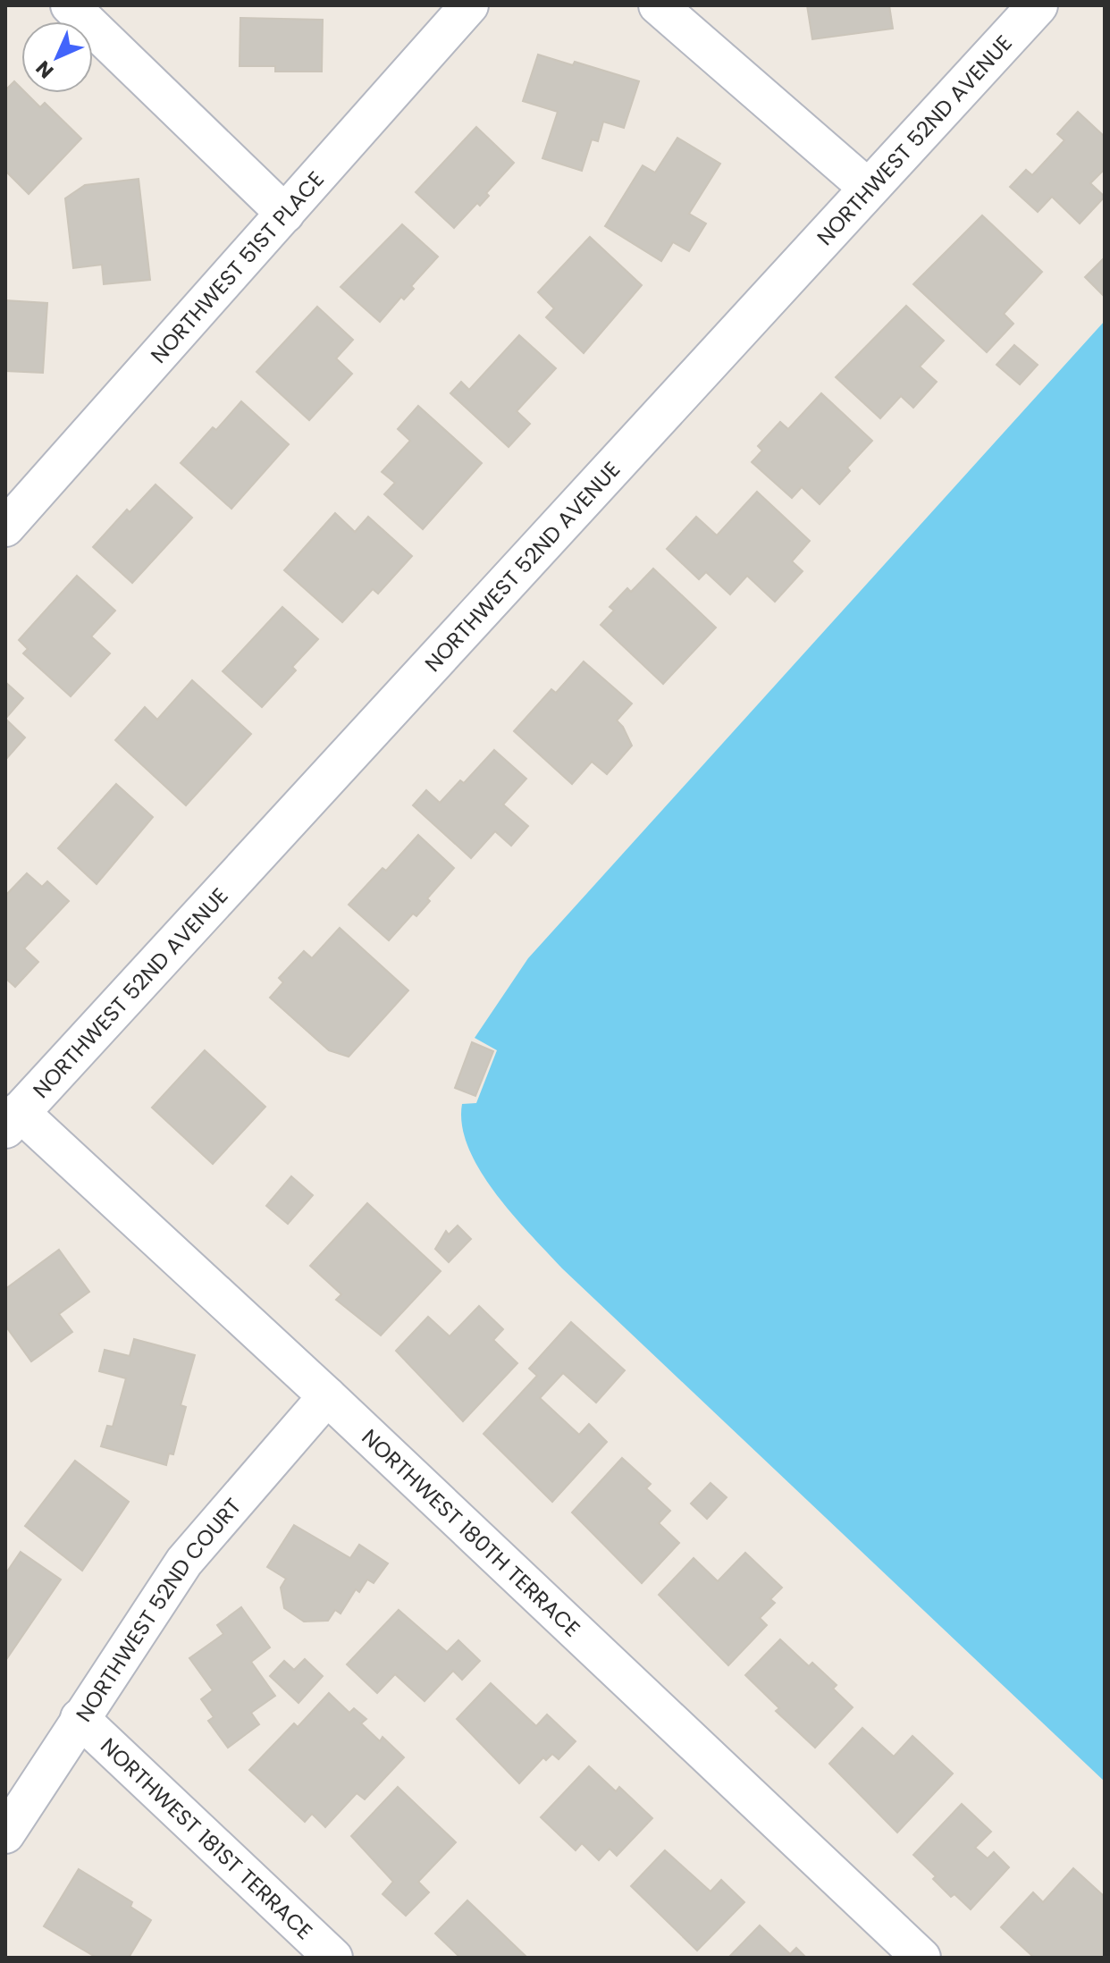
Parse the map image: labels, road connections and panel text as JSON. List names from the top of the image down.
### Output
{
  "streets": {
    "street": [
      "NORTHWEST 52ND AVENUE",
      "NORTHWEST 51ST PLACE",
      "NORTHWEST 180TH TERRACE",
      "NORTHWEST 52ND COURT",
      "NORTHWEST 181ST TERRACE"
    ]
  },
  "crossings": [
    ["NORTHWEST 52ND AVENUE", "NORTHWEST 180TH TERRACE"],
    ["NORTHWEST 180TH TERRACE", "NORTHWEST 52ND COURT"],
    ["NORTHWEST 52ND COURT", "NORTHWEST 181ST TERRACE"]
  ],
  "north": "bottom left"
}
